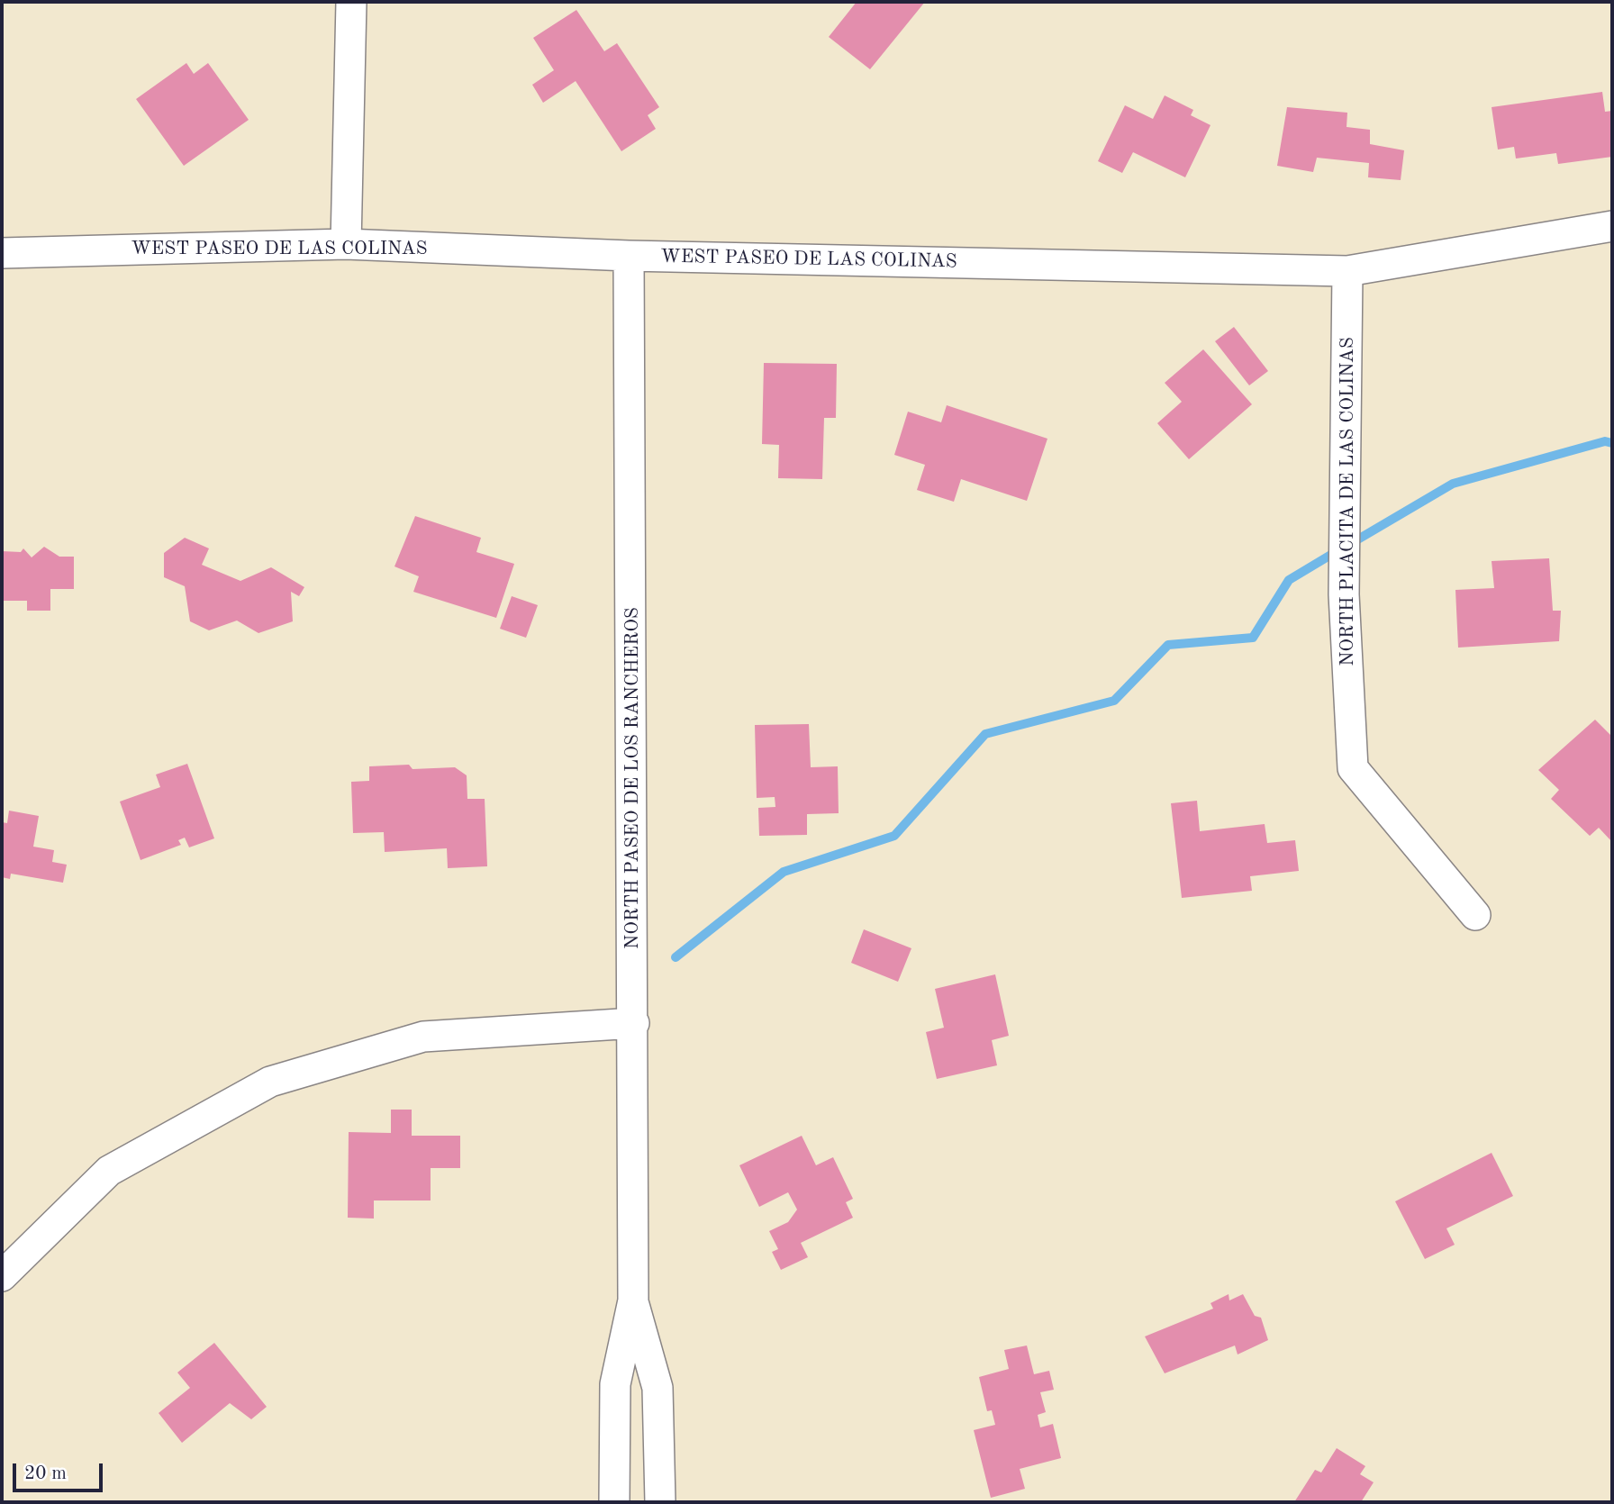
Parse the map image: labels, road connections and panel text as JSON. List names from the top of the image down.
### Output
{
  "streets": {
    "street": ["WEST PASEO DE LAS COLINAS", "NORTH PLACITA DE LAS COLINAS", "NORTH PASEO DE LOS RANCHEROS"]
  },
  "crossings": [
    ["WEST PASEO DE LAS COLINAS", "NORTH PLACITA DE LAS COLINAS"],
    ["WEST PASEO DE LAS COLINAS", "NORTH PASEO DE LOS RANCHEROS"]
  ],
  "scale_bar": "20 m"
}
